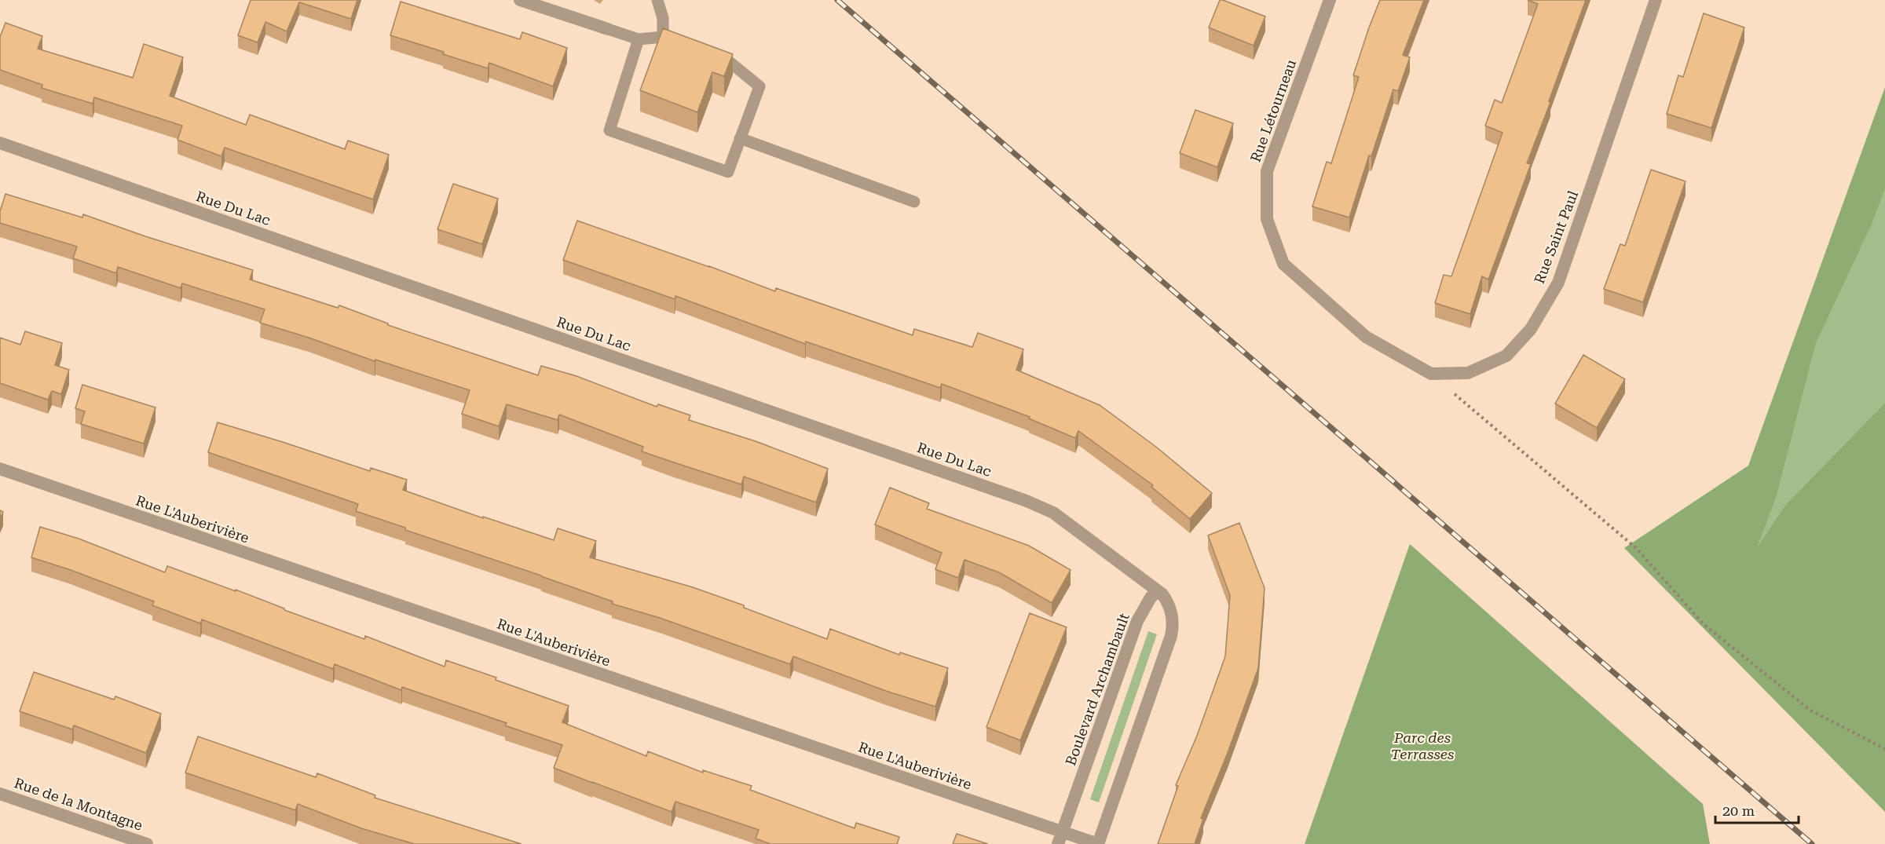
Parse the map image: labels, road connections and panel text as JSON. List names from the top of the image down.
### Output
{
  "streets": {
    "street": [
      "Rue Létourneau",
      "Rue Du Lac",
      "Rue Saint Paul",
      "Rue L'Auberivière",
      "Boulevard Archambault",
      "Rue de la Montagne"
    ]
  },
  "crossings": [
    ["Rue Létourneau", "Rue Saint Paul"],
    ["Rue Du Lac", "Boulevard Archambault"],
    ["Rue L'Auberivière", "Boulevard Archambault"]
  ],
  "parks": ["Parc des Terrasses"],
  "scale_bar": "20 m"
}
